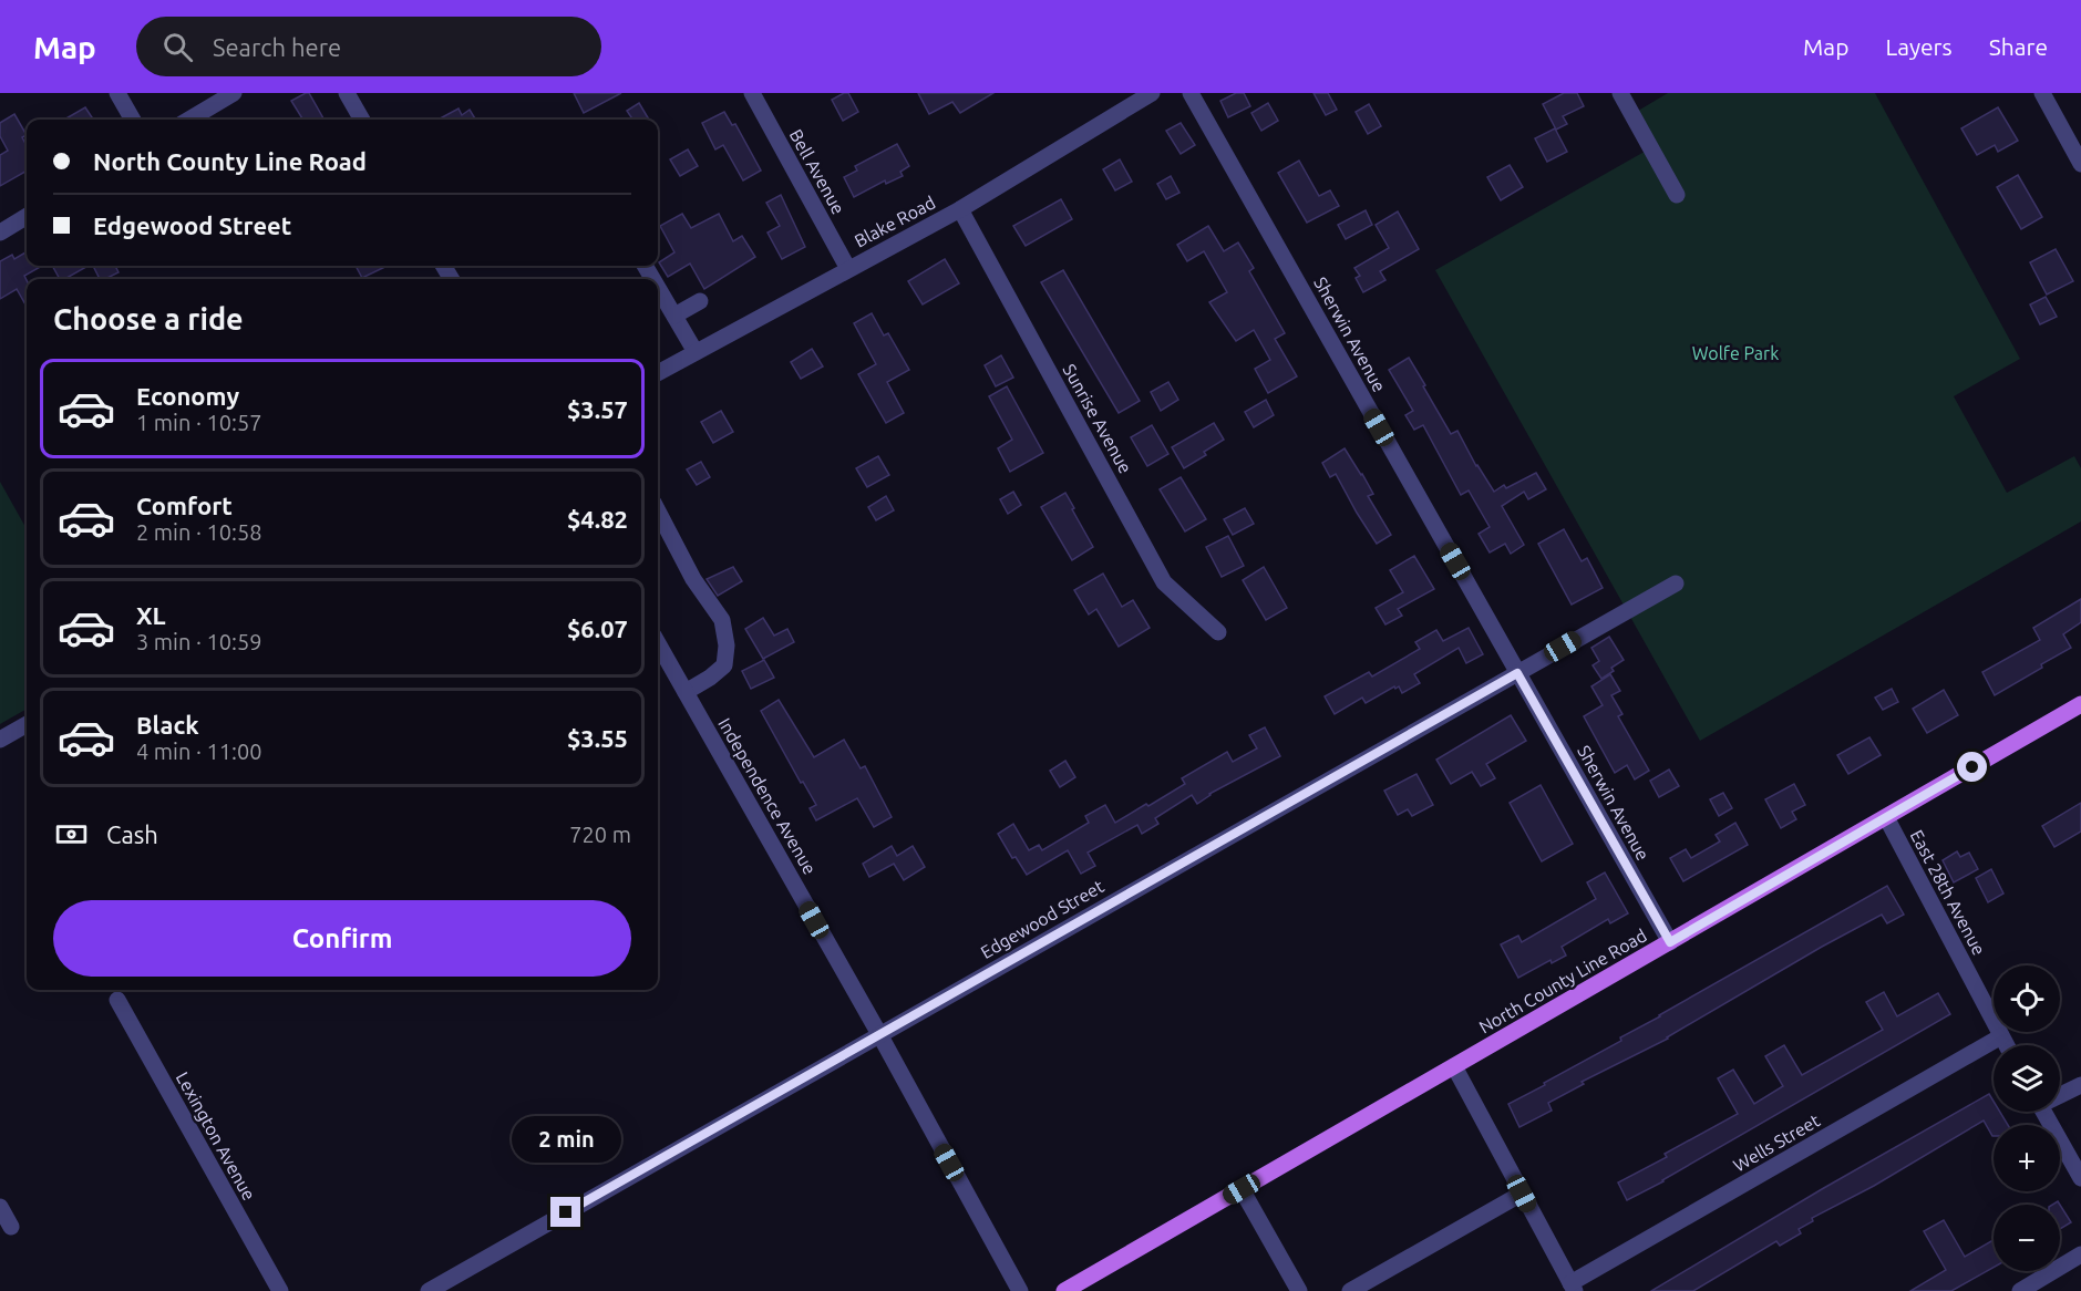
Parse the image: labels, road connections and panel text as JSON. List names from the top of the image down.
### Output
{
  "streets": {
    "main road": ["North County Line Road"],
    "street": [
      "Bell Avenue",
      "Blake Road",
      "Sherwin Avenue",
      "Sunrise Avenue",
      "Independence Avenue",
      "East 28th Avenue",
      "Edgewood Street",
      "Lexington Avenue",
      "Wells Street"
    ]
  },
  "crossings": [
    ["Bell Avenue", "Blake Road"],
    ["Blake Road", "Sunrise Avenue"],
    ["Sherwin Avenue", "Edgewood Street"],
    ["Sherwin Avenue", "North County Line Road"],
    ["Independence Avenue", "Edgewood Street"],
    ["East 28th Avenue", "North County Line Road"],
    ["East 28th Avenue", "Wells Street"]
  ],
  "parks": ["Wolfe Park"],
  "page": {
    "header": "Map",
    "search": "Search here",
    "nav": ["Map", "Layers", "Share"],
    "banner": ["North County Line Road", "Edgewood Street"],
    "heading": "Choose a ride",
    "list": [
      {
        "name": "Economy",
        "note": "1 min · 10:57",
        "value": "$3.57"
      },
      {
        "name": "Comfort",
        "note": "2 min · 10:58",
        "value": "$4.82"
      },
      {
        "name": "XL",
        "note": "3 min · 10:59",
        "value": "$6.07"
      },
      {
        "name": "Black",
        "note": "4 min · 11:00",
        "value": "$3.55"
      }
    ],
    "pay": ["Cash", "720 m"],
    "buttons": "Confirm",
    "map_buttons": ["+", "−"],
    "bubble": "2 min"
  }
}
